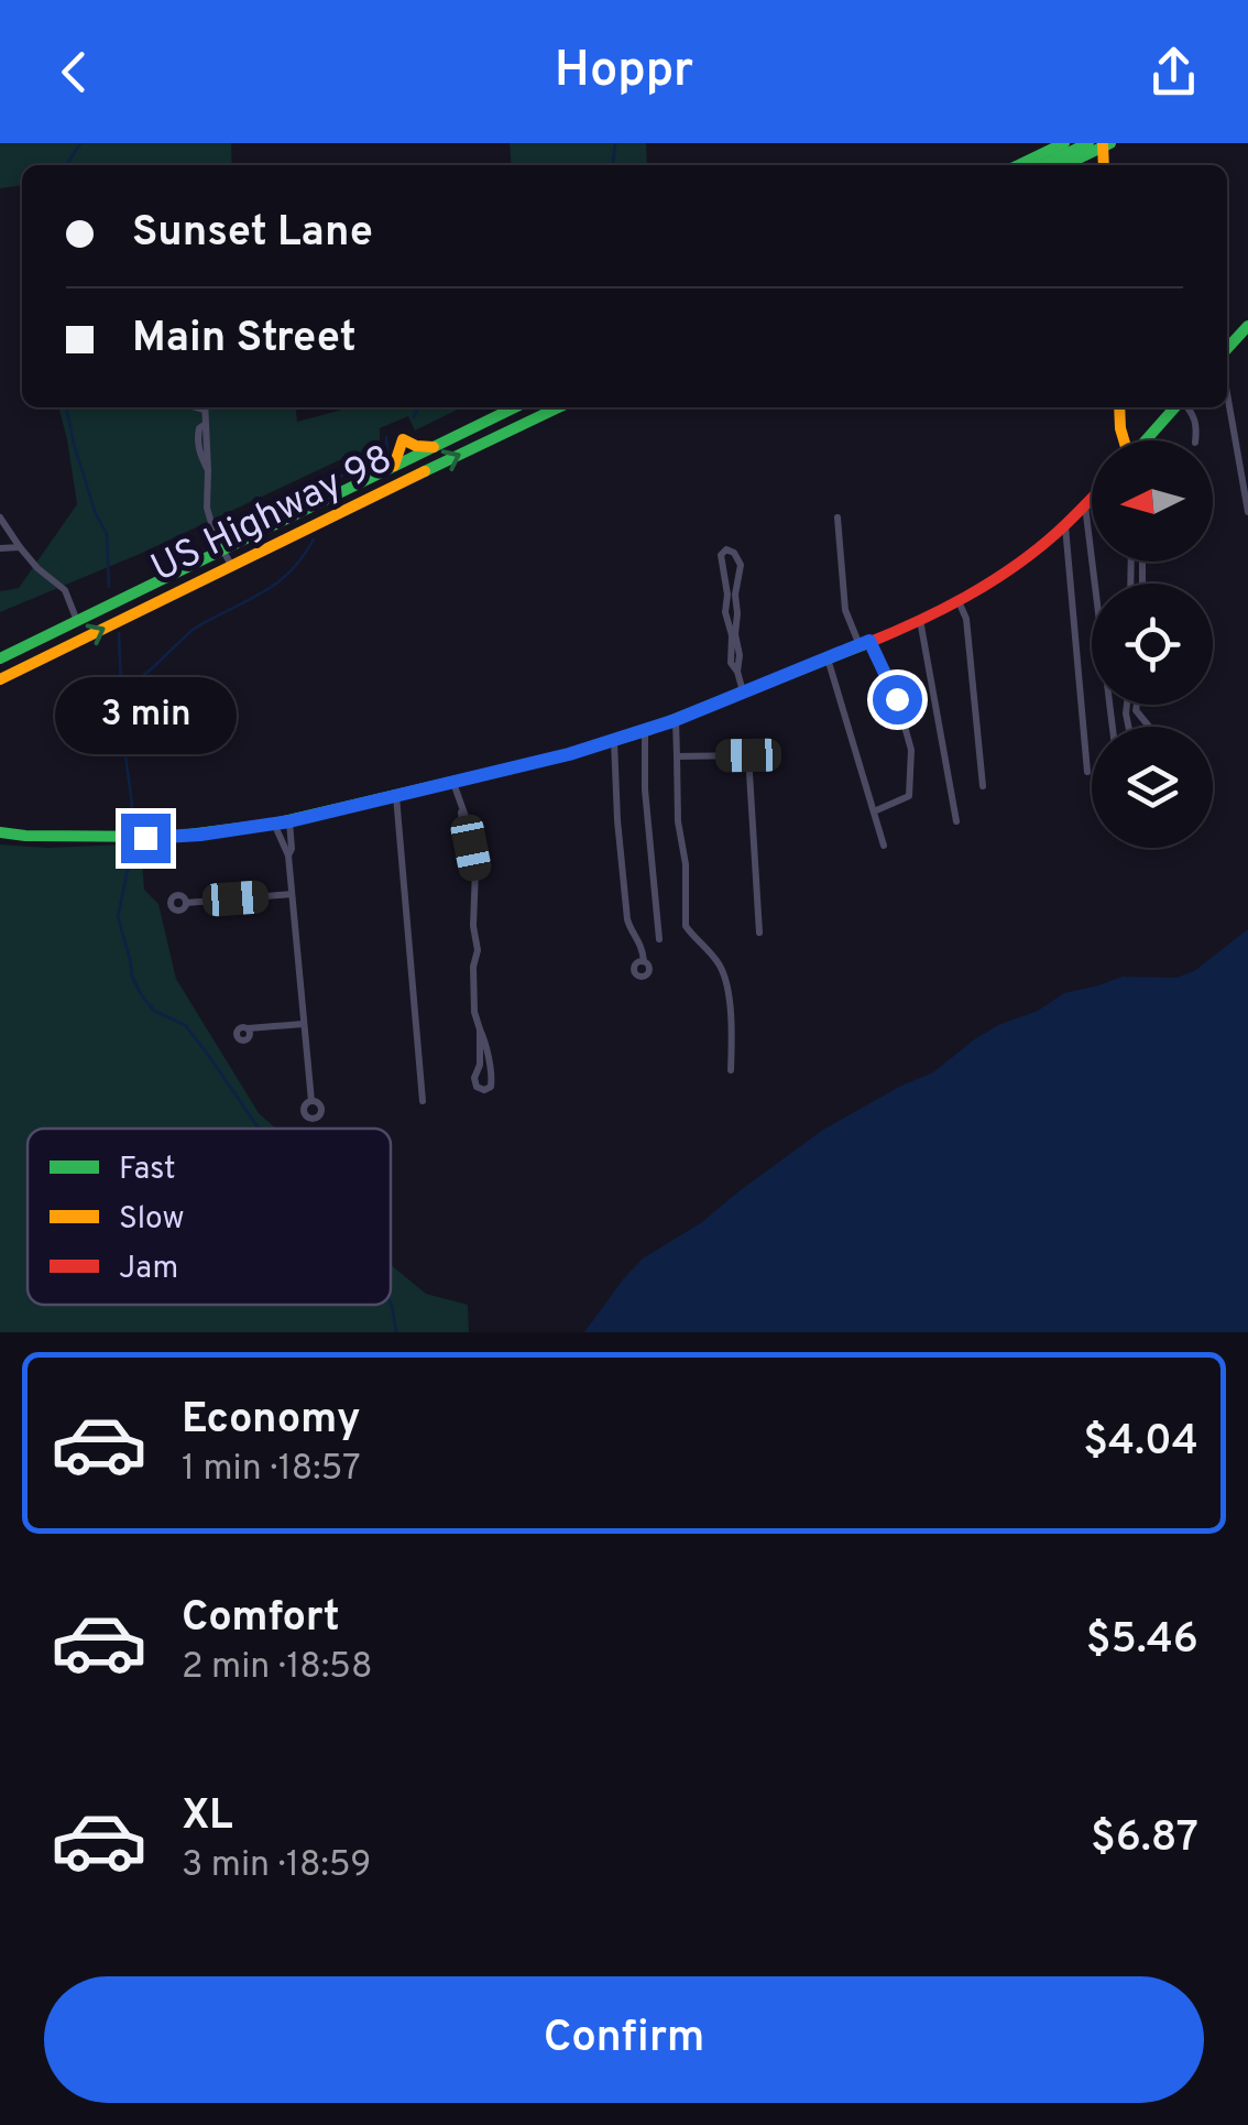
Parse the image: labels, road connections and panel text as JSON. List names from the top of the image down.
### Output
{
  "streets": {
    "main road": ["US Highway 98"]
  },
  "legend": ["Fast", "Slow", "Jam"],
  "north": "left",
  "page": {
    "header": "Hoppr",
    "banner": ["Sunset Lane", "Main Street"],
    "bubble": "3 min",
    "list": [
      {
        "name": "Economy",
        "note": "1 min · 18:57",
        "value": "$4.04"
      },
      {
        "name": "Comfort",
        "note": "2 min · 18:58",
        "value": "$5.46"
      },
      {
        "name": "XL",
        "note": "3 min · 18:59",
        "value": "$6.87"
      }
    ],
    "buttons": "Confirm"
  }
}
